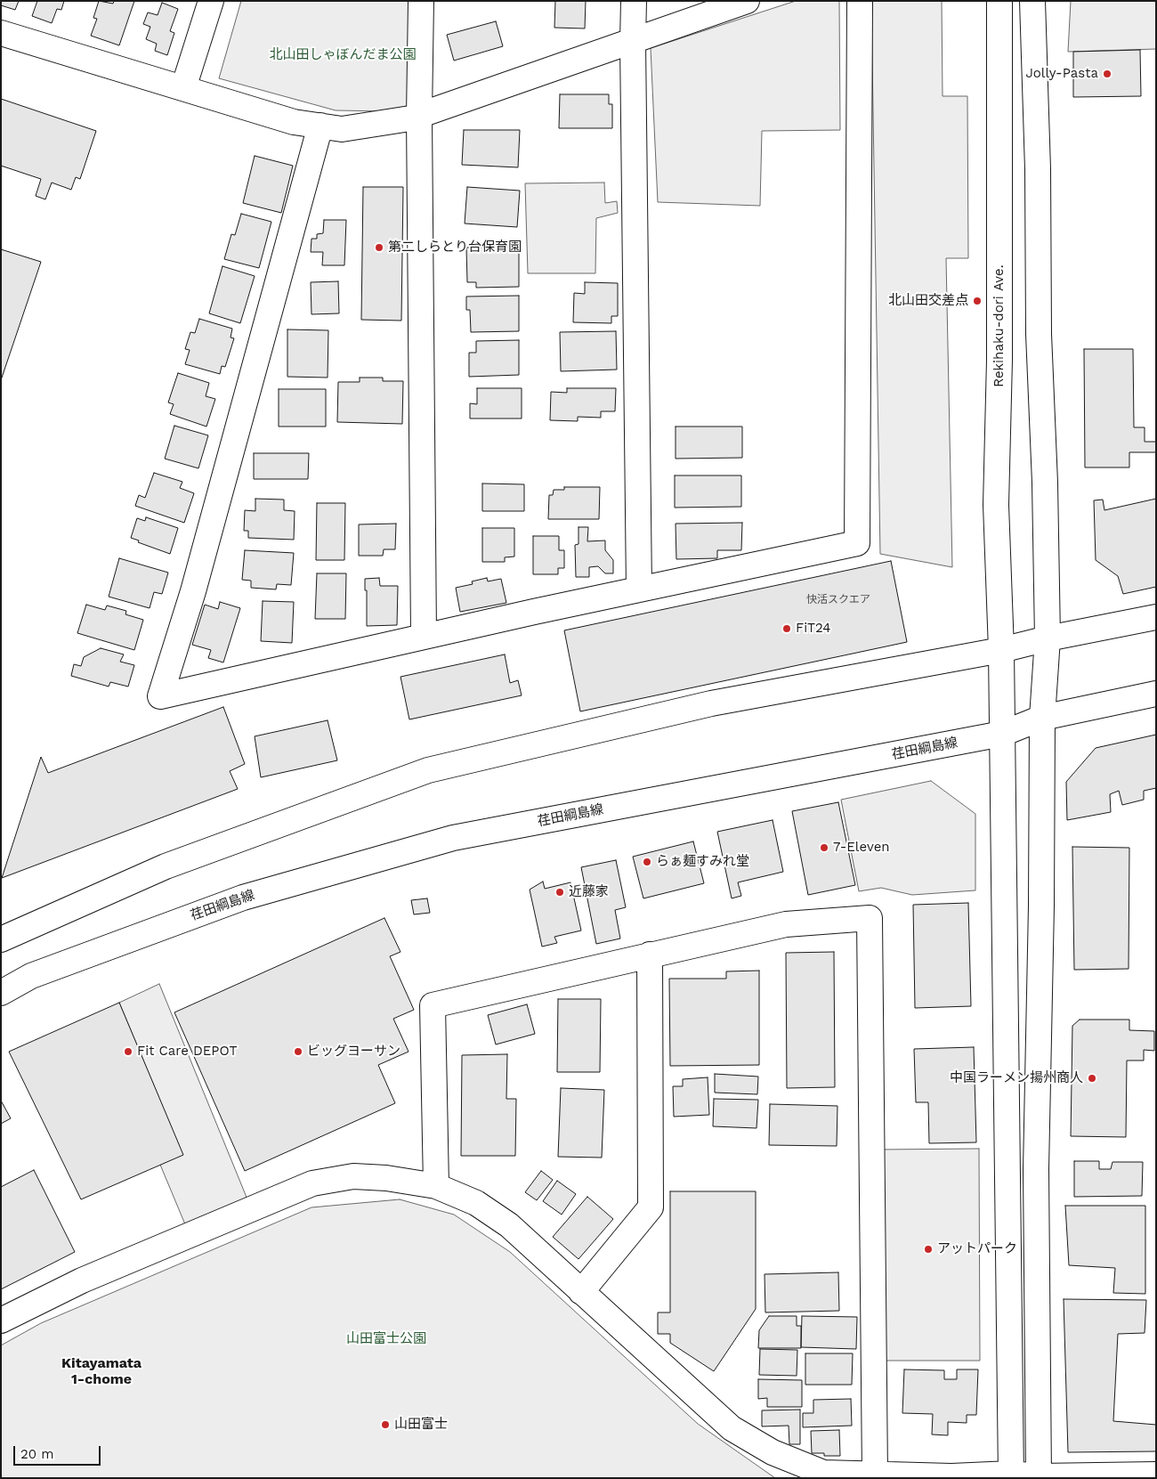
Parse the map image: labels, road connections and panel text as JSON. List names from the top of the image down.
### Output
{
  "streets": {
    "street": ["Rekihaku-dori Ave.", "荏田綱島線"]
  },
  "crossings": [
    ["Rekihaku-dori Ave.", "荏田綱島線"]
  ],
  "districts": ["Kitayamata 1-chome"],
  "parks": ["北山田しゃぼんだま公園", "山田富士公園"],
  "places": [
    "Jolly-Pasta",
    "第二しらとり台保育園",
    "北山田交差点",
    "FiT24",
    "7-Eleven",
    "らぁ麺すみれ堂",
    "近藤家",
    "Fit Care DEPOT",
    "ビッグヨーサン",
    "中国ラーメン揚州商人",
    "アットパーク",
    "山田富士"
  ],
  "house_numbers": ["快活スクエア"],
  "scale_bar": "20 m"
}
